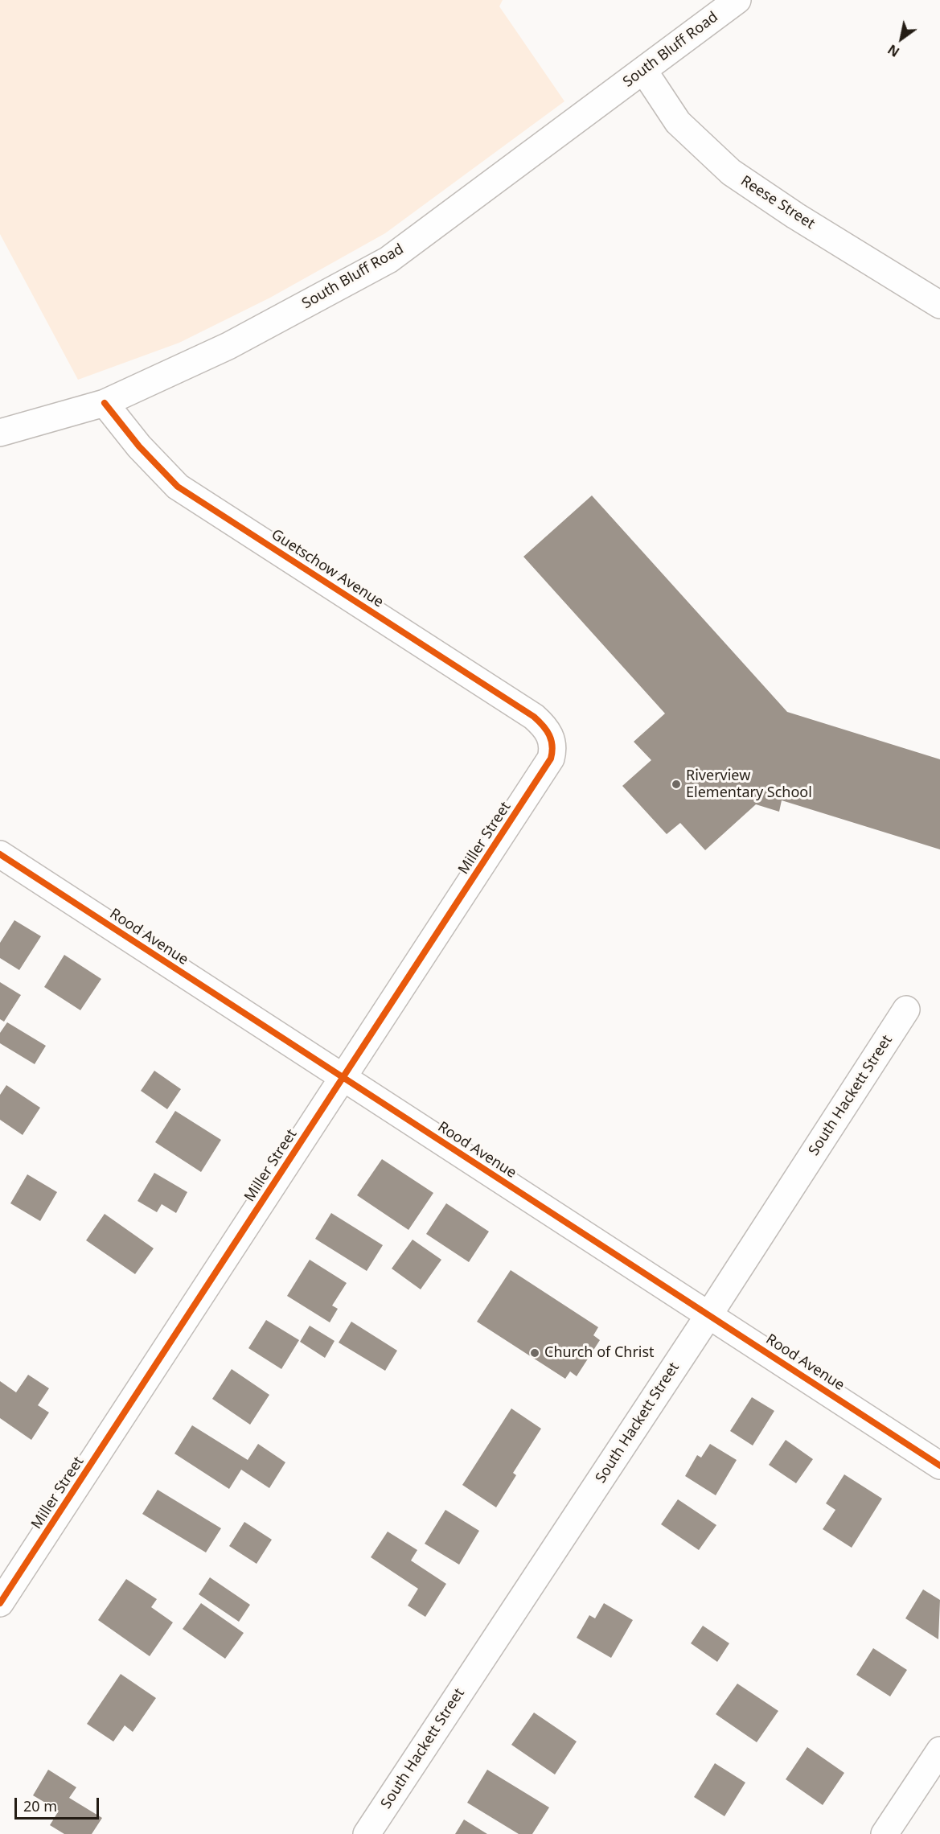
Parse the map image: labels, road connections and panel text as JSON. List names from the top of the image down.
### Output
{
  "streets": {
    "street": [
      "South Bluff Road",
      "Reese Street",
      "Guetschow Avenue",
      "Miller Street",
      "Rood Avenue",
      "South Hackett Street"
    ]
  },
  "crossings": [
    ["South Bluff Road", "Reese Street"],
    ["South Bluff Road", "Guetschow Avenue"],
    ["Guetschow Avenue", "Miller Street"],
    ["Miller Street", "Rood Avenue"],
    ["Rood Avenue", "South Hackett Street"]
  ],
  "places": ["Riverview Elementary School", "Church of Christ"],
  "scale_bar": "20 m",
  "north": "bottom left"
}
